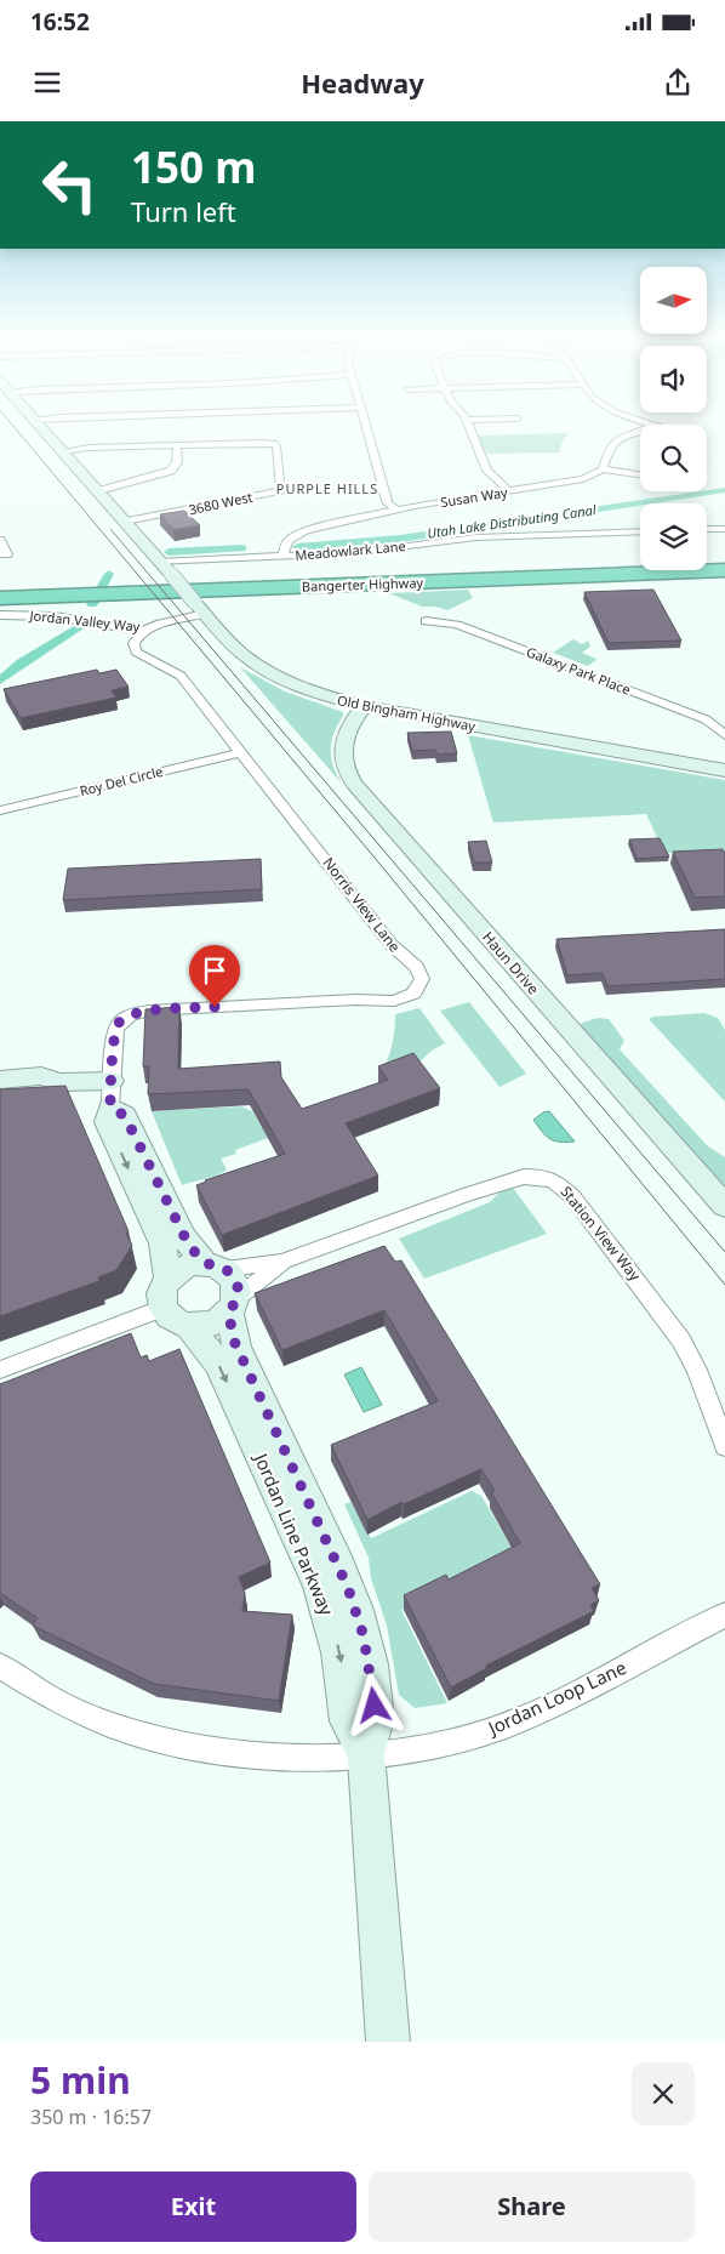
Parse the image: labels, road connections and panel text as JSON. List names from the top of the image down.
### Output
{
  "streets": {
    "highway": ["Bangerter Highway"],
    "street": [
      "Susan Way",
      "3680 West",
      "Meadowlark Lane",
      "Jordan Valley Way",
      "Galaxy Park Place",
      "Old Bingham Highway",
      "Roy Del Circle",
      "Norris View Lane",
      "Haun Drive",
      "Station View Way",
      "Jordan Line Parkway",
      "Jordan Loop Lane"
    ]
  },
  "crossings": [
    ["Susan Way", "Meadowlark Lane"],
    ["3680 West", "Old Bingham Highway"],
    ["Meadowlark Lane", "Old Bingham Highway"],
    ["Jordan Valley Way", "Old Bingham Highway"],
    ["Jordan Valley Way", "Norris View Lane"],
    ["Old Bingham Highway", "Haun Drive"],
    ["Roy Del Circle", "Norris View Lane"],
    ["Station View Way", "Jordan Line Parkway"],
    ["Jordan Line Parkway", "Jordan Loop Lane"]
  ],
  "districts": ["PURPLE HILLS"],
  "water": ["Utah Lake Distributing Canal"],
  "north": "right",
  "page": {
    "status": "16:52",
    "header": "Headway",
    "turn": ["150 m", "Turn left"],
    "heading": ["5 min", "350 m · 16:57"],
    "buttons": ["Exit", "Share"]
  }
}
